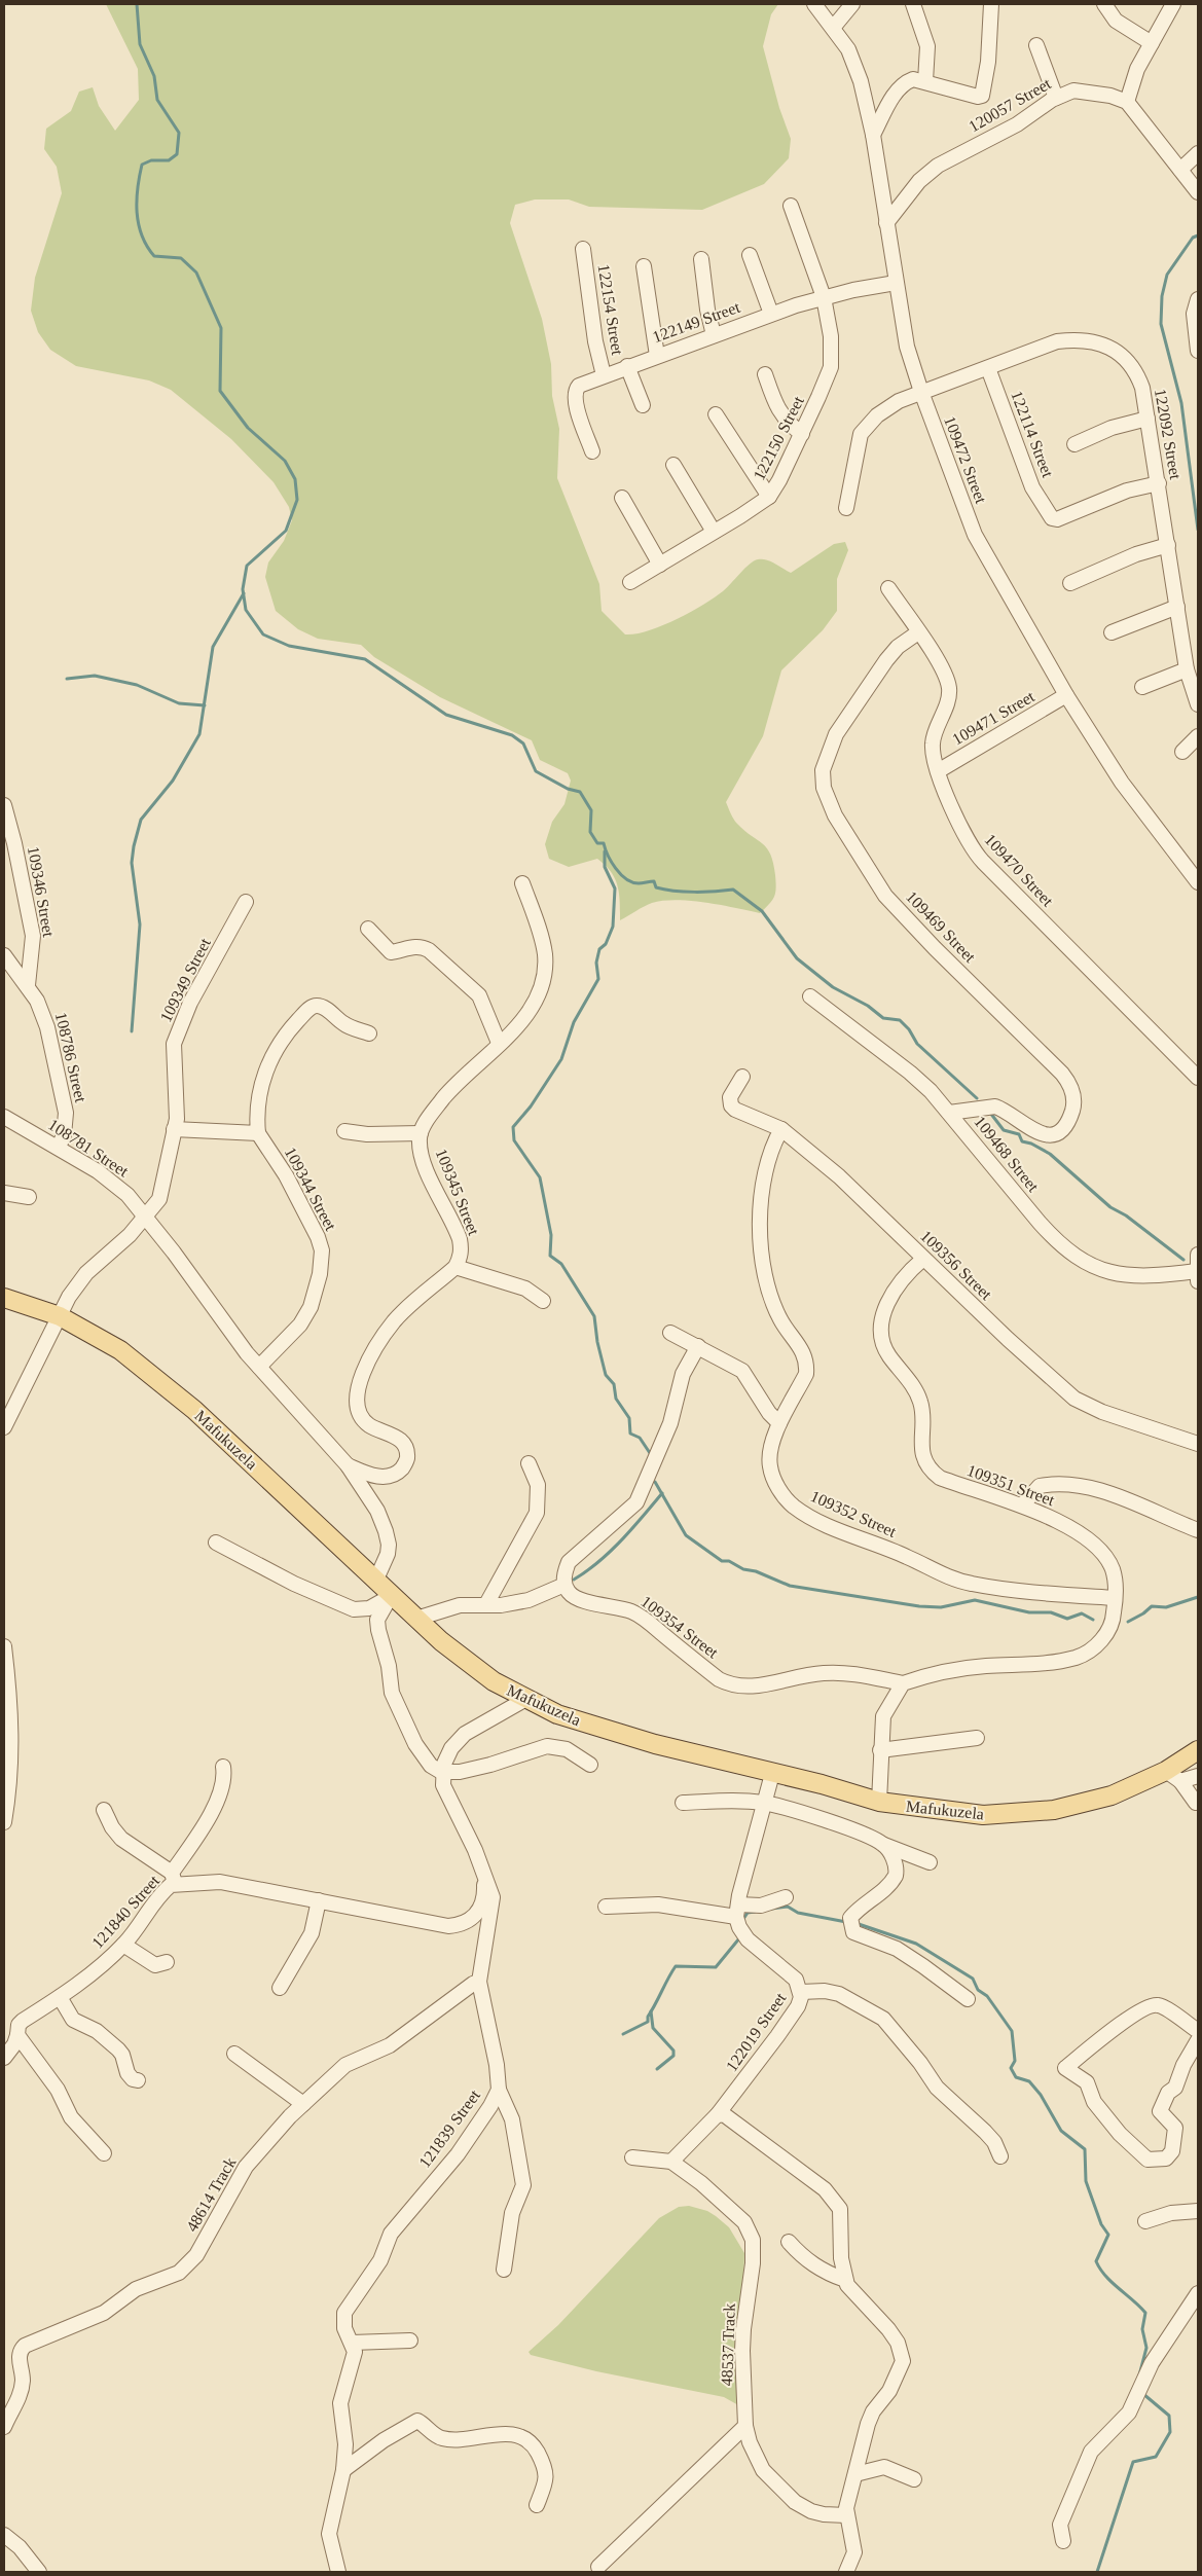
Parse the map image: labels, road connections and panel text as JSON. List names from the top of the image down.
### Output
{
  "streets": {
    "main road": ["Mafukuzela"],
    "street": [
      "120057 Street",
      "122154 Street",
      "122149 Street",
      "122114 Street",
      "122092 Street",
      "122150 Street",
      "109472 Street",
      "109471 Street",
      "109470 Street",
      "109346 Street",
      "109469 Street",
      "109349 Street",
      "108786 Street",
      "108781 Street",
      "109468 Street",
      "109344 Street",
      "109345 Street",
      "109356 Street",
      "109351 Street",
      "109352 Street",
      "109354 Street",
      "121840 Street",
      "122019 Street",
      "121839 Street",
      "48614 Track",
      "48537 Track"
    ]
  },
  "crossings": [
    ["120057 Street", "109472 Street"],
    ["122154 Street", "122149 Street"],
    ["122149 Street", "122150 Street"],
    ["122149 Street", "109472 Street"],
    ["122114 Street", "122092 Street"],
    ["122092 Street", "109472 Street"],
    ["109472 Street", "109471 Street"],
    ["109471 Street", "109470 Street"],
    ["109470 Street", "109469 Street"],
    ["109346 Street", "108786 Street"],
    ["109469 Street", "109468 Street"],
    ["109349 Street", "108781 Street"],
    ["109349 Street", "Mafukuzela"],
    ["108786 Street", "108781 Street"],
    ["109356 Street", "109351 Street"],
    ["109356 Street", "109352 Street"],
    ["109351 Street", "109352 Street"],
    ["109351 Street", "109354 Street"],
    ["121840 Street", "121839 Street"],
    ["122019 Street", "48537 Track"],
    ["121839 Street", "48614 Track"]
  ]
}
